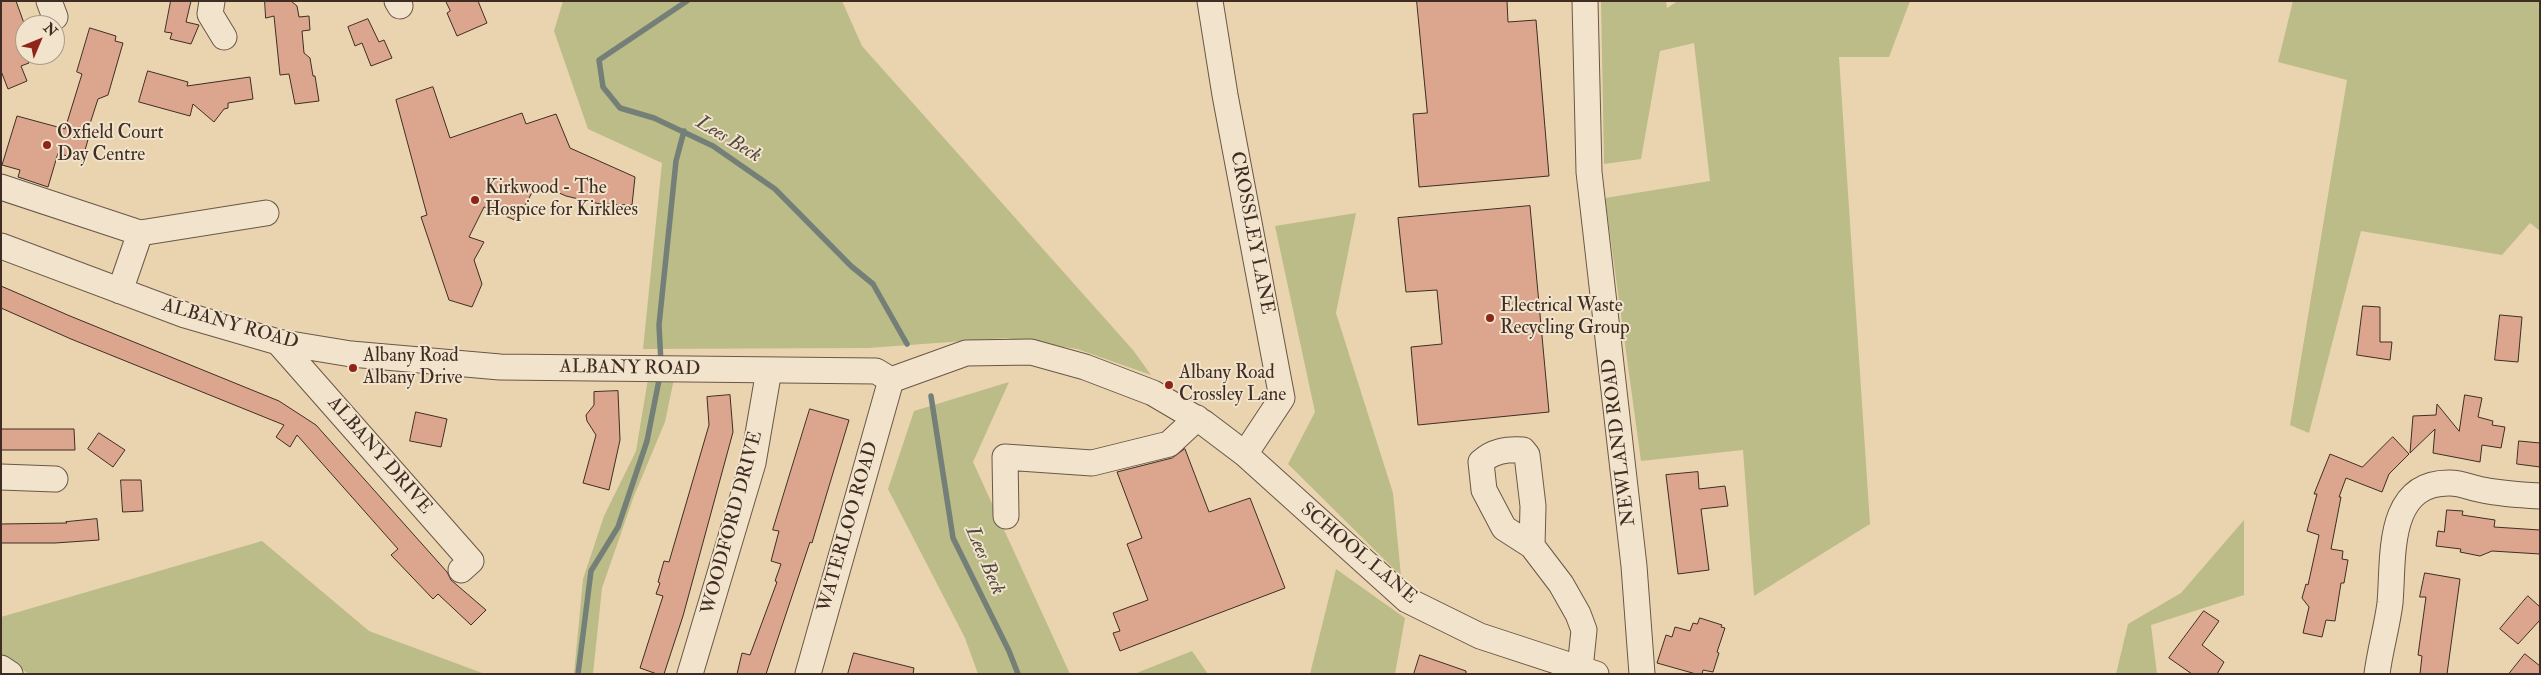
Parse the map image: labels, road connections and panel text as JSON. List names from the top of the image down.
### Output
{
  "streets": {
    "street": [
      "CROSSLEY LANE",
      "ALBANY ROAD",
      "NEWLAND ROAD",
      "ALBANY DRIVE",
      "WOODFORD DRIVE",
      "WATERLOO ROAD",
      "SCHOOL LANE"
    ]
  },
  "crossings": [
    ["CROSSLEY LANE", "SCHOOL LANE"],
    ["ALBANY ROAD", "ALBANY DRIVE"],
    ["ALBANY ROAD", "WOODFORD DRIVE"],
    ["ALBANY ROAD", "WATERLOO ROAD"]
  ],
  "water": ["Lees Beck"],
  "places": [
    "Oxfield Court Day Centre",
    "Kirkwood - The Hospice for Kirklees",
    "Electrical Waste Recycling Group",
    "Albany Road Albany Drive",
    "Albany Road Crossley Lane"
  ],
  "north": "top right"
}
